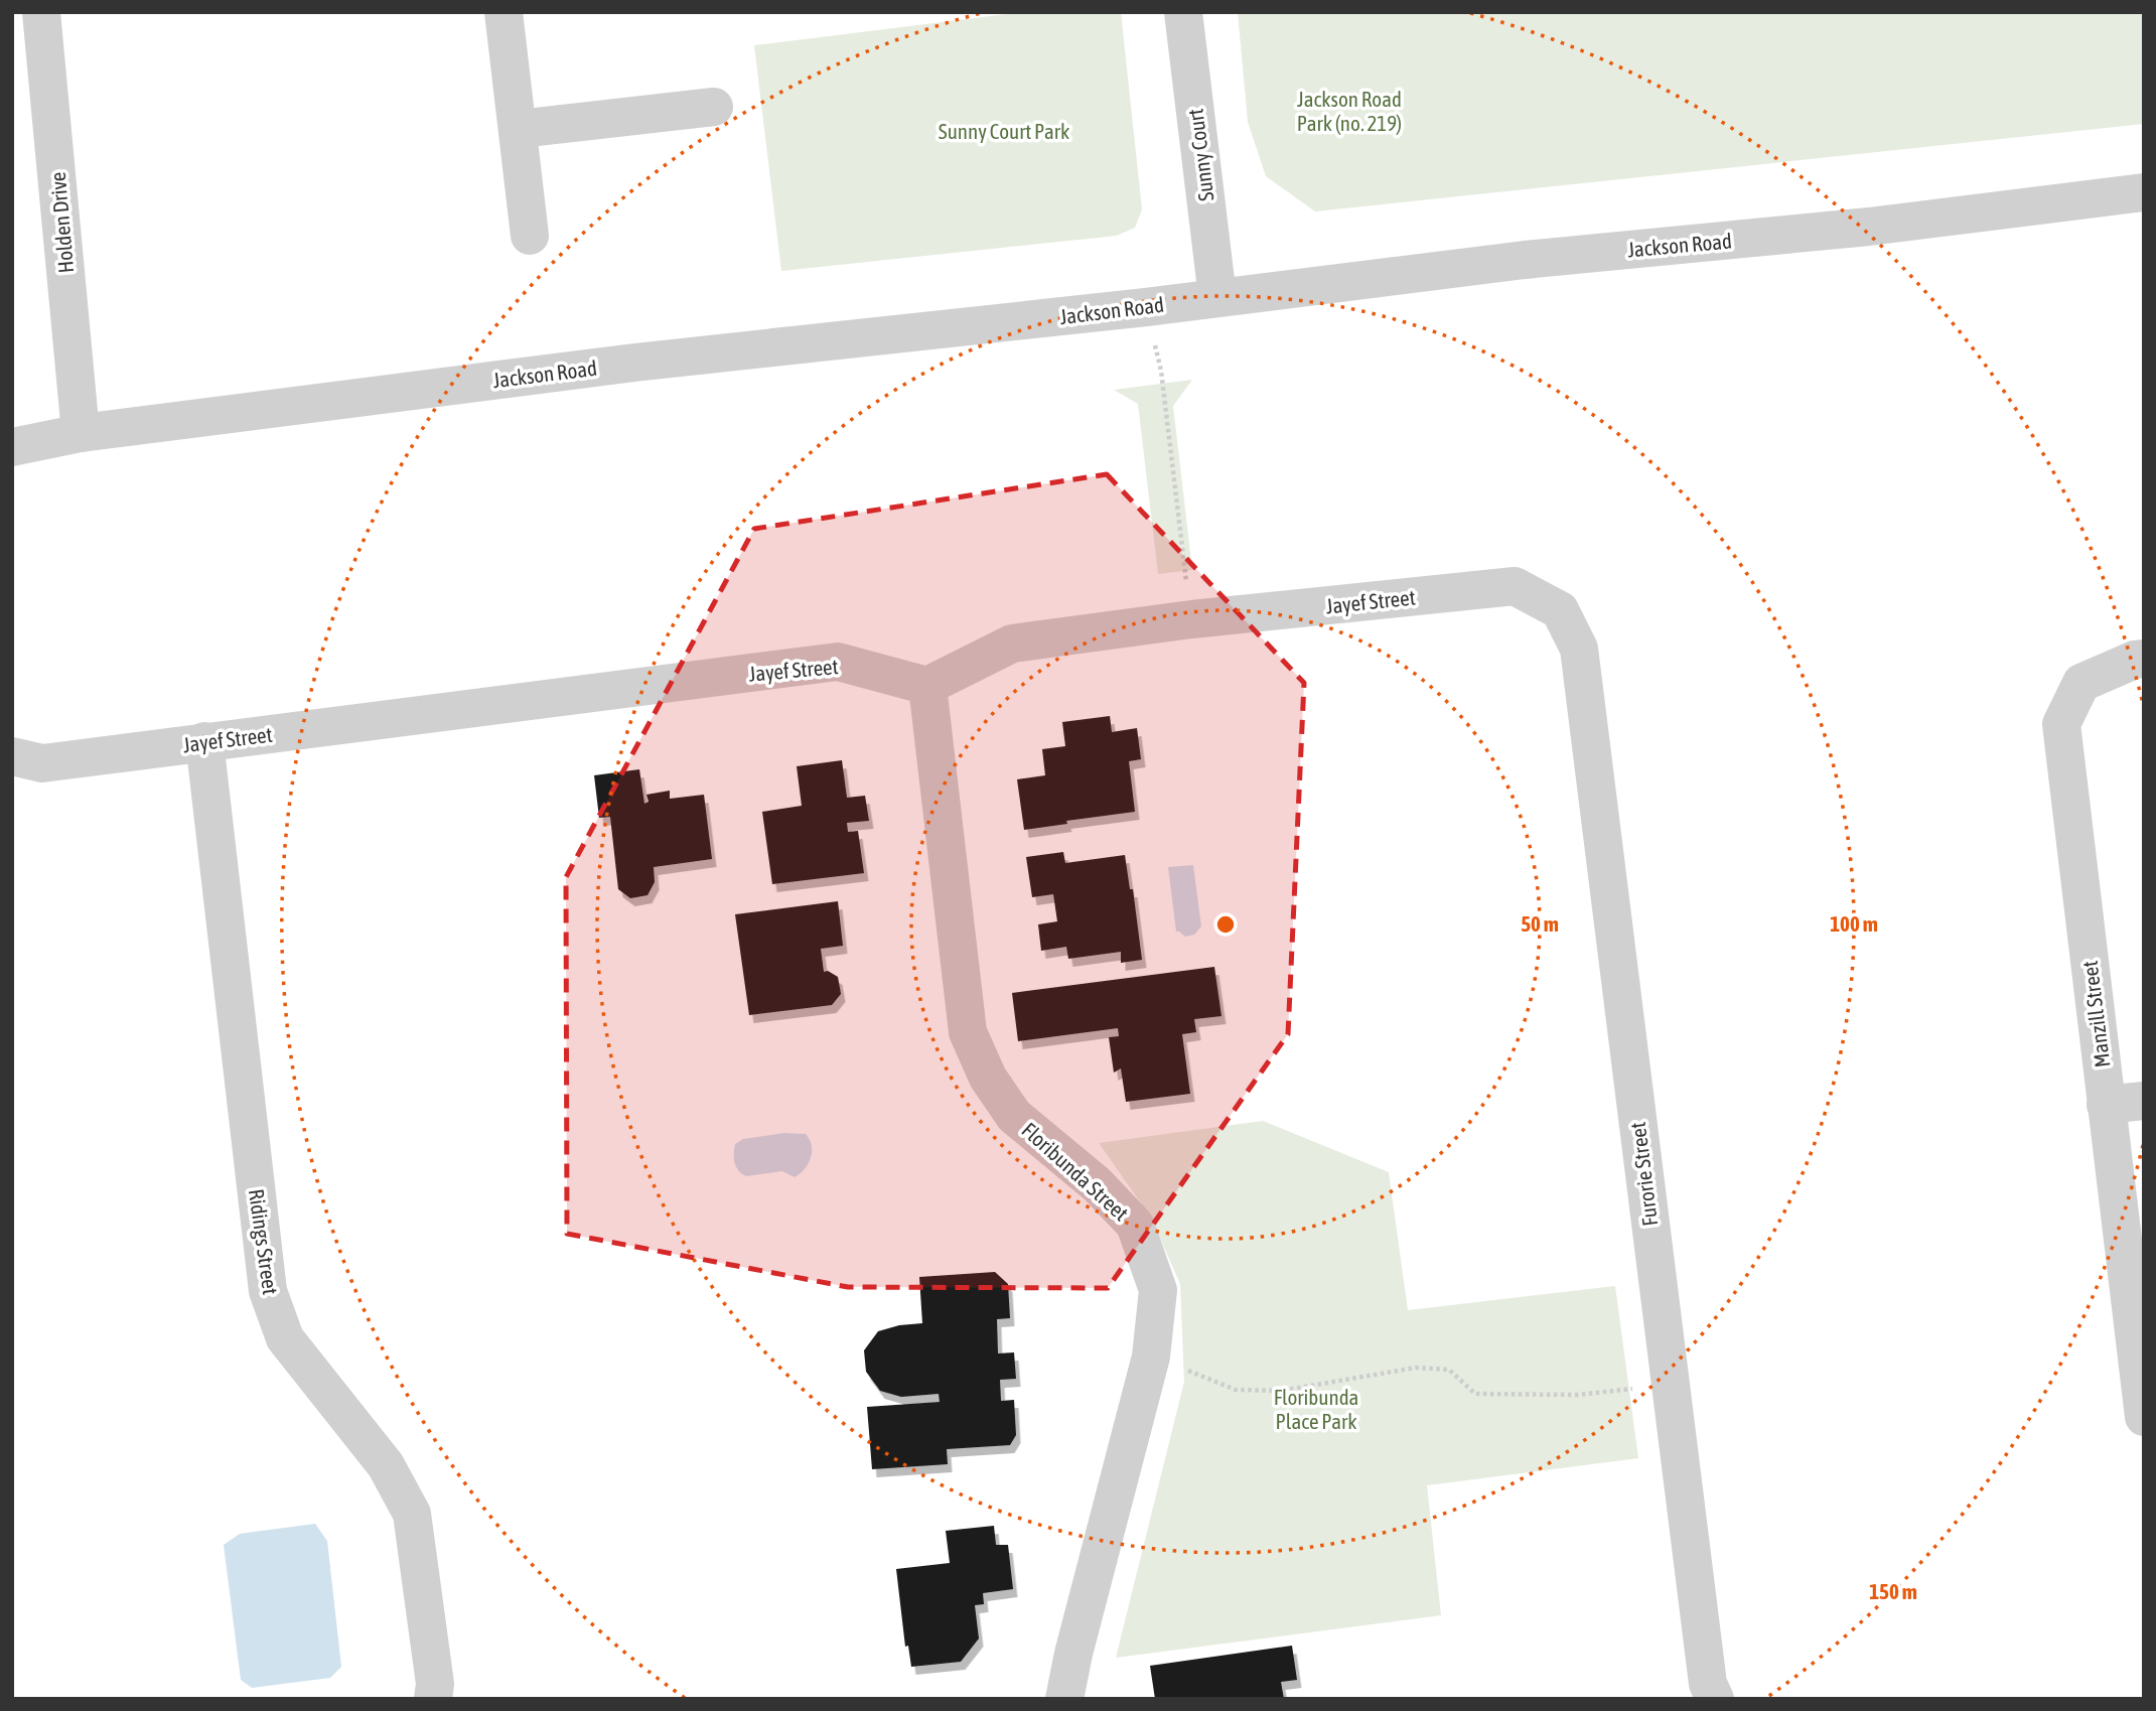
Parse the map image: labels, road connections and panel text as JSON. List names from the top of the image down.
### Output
{
  "streets": {
    "street": [
      "Sunny Court",
      "Holden Drive",
      "Jackson Road",
      "Jayef Street",
      "Manzill Street",
      "Floribunda Street",
      "Furorie Street",
      "Ridings Street"
    ]
  },
  "crossings": [
    ["Sunny Court", "Jackson Road"],
    ["Holden Drive", "Jackson Road"],
    ["Jayef Street", "Floribunda Street"],
    ["Jayef Street", "Furorie Street"],
    ["Jayef Street", "Ridings Street"]
  ],
  "parks": ["Jackson Road Park (no. 219)", "Sunny Court Park", "Floribunda Place Park"],
  "rings": ["50 m", "100 m", "150 m"]
}
